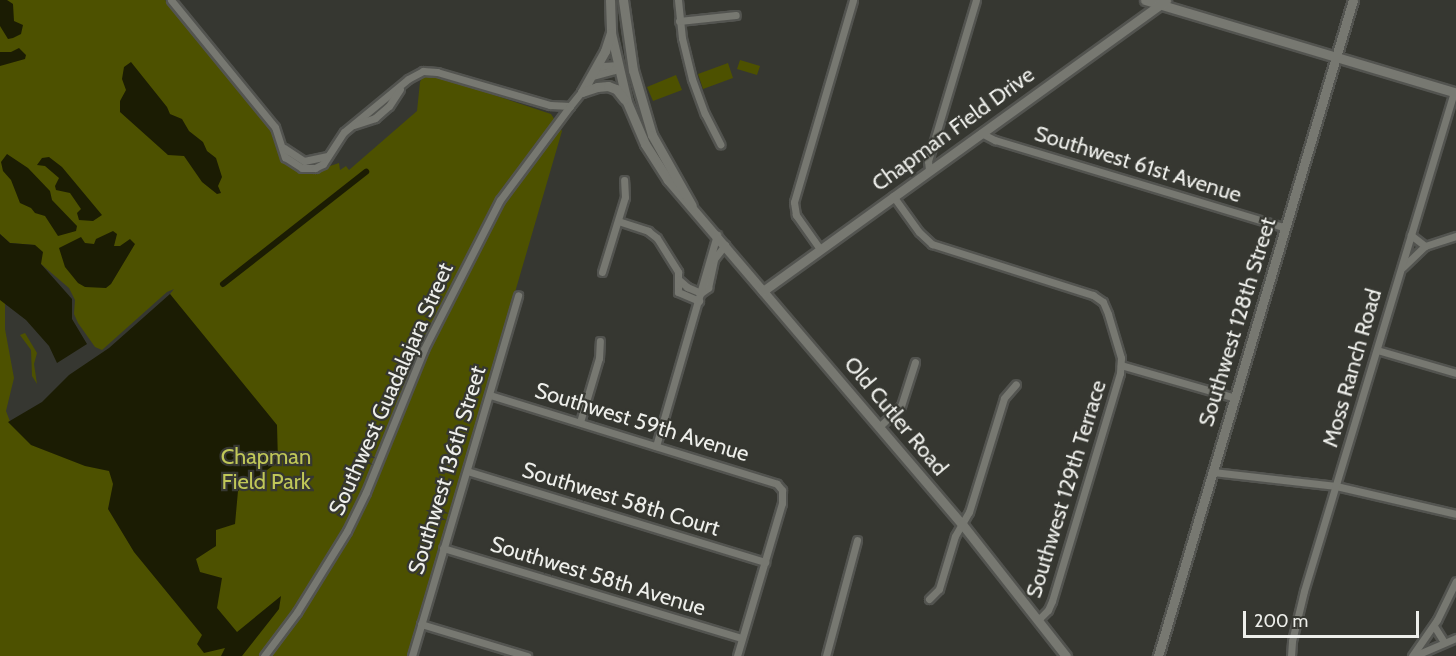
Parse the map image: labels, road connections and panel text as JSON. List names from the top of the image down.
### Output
{
  "streets": {
    "street": [
      "Chapman Field Drive",
      "Southwest 61st Avenue",
      "Southwest 128th Street",
      "Moss Ranch Road",
      "Southwest Guadalajara Street",
      "Old Cutler Road",
      "Southwest 59th Avenue",
      "Southwest 136th Street",
      "Southwest 129th Terrace",
      "Southwest 58th Court",
      "Southwest 58th Avenue"
    ]
  },
  "crossings": [
    ["Chapman Field Drive", "Southwest 61st Avenue"],
    ["Chapman Field Drive", "Old Cutler Road"],
    ["Southwest 61st Avenue", "Southwest 128th Street"],
    ["Southwest Guadalajara Street", "Old Cutler Road"],
    ["Old Cutler Road", "Southwest 129th Terrace"],
    ["Southwest 59th Avenue", "Southwest 136th Street"],
    ["Southwest 59th Avenue", "Southwest 58th Court"],
    ["Southwest 136th Street", "Southwest 58th Court"],
    ["Southwest 136th Street", "Southwest 58th Avenue"]
  ],
  "parks": ["Chapman Field Park"],
  "scale_bar": "200 m"
}
